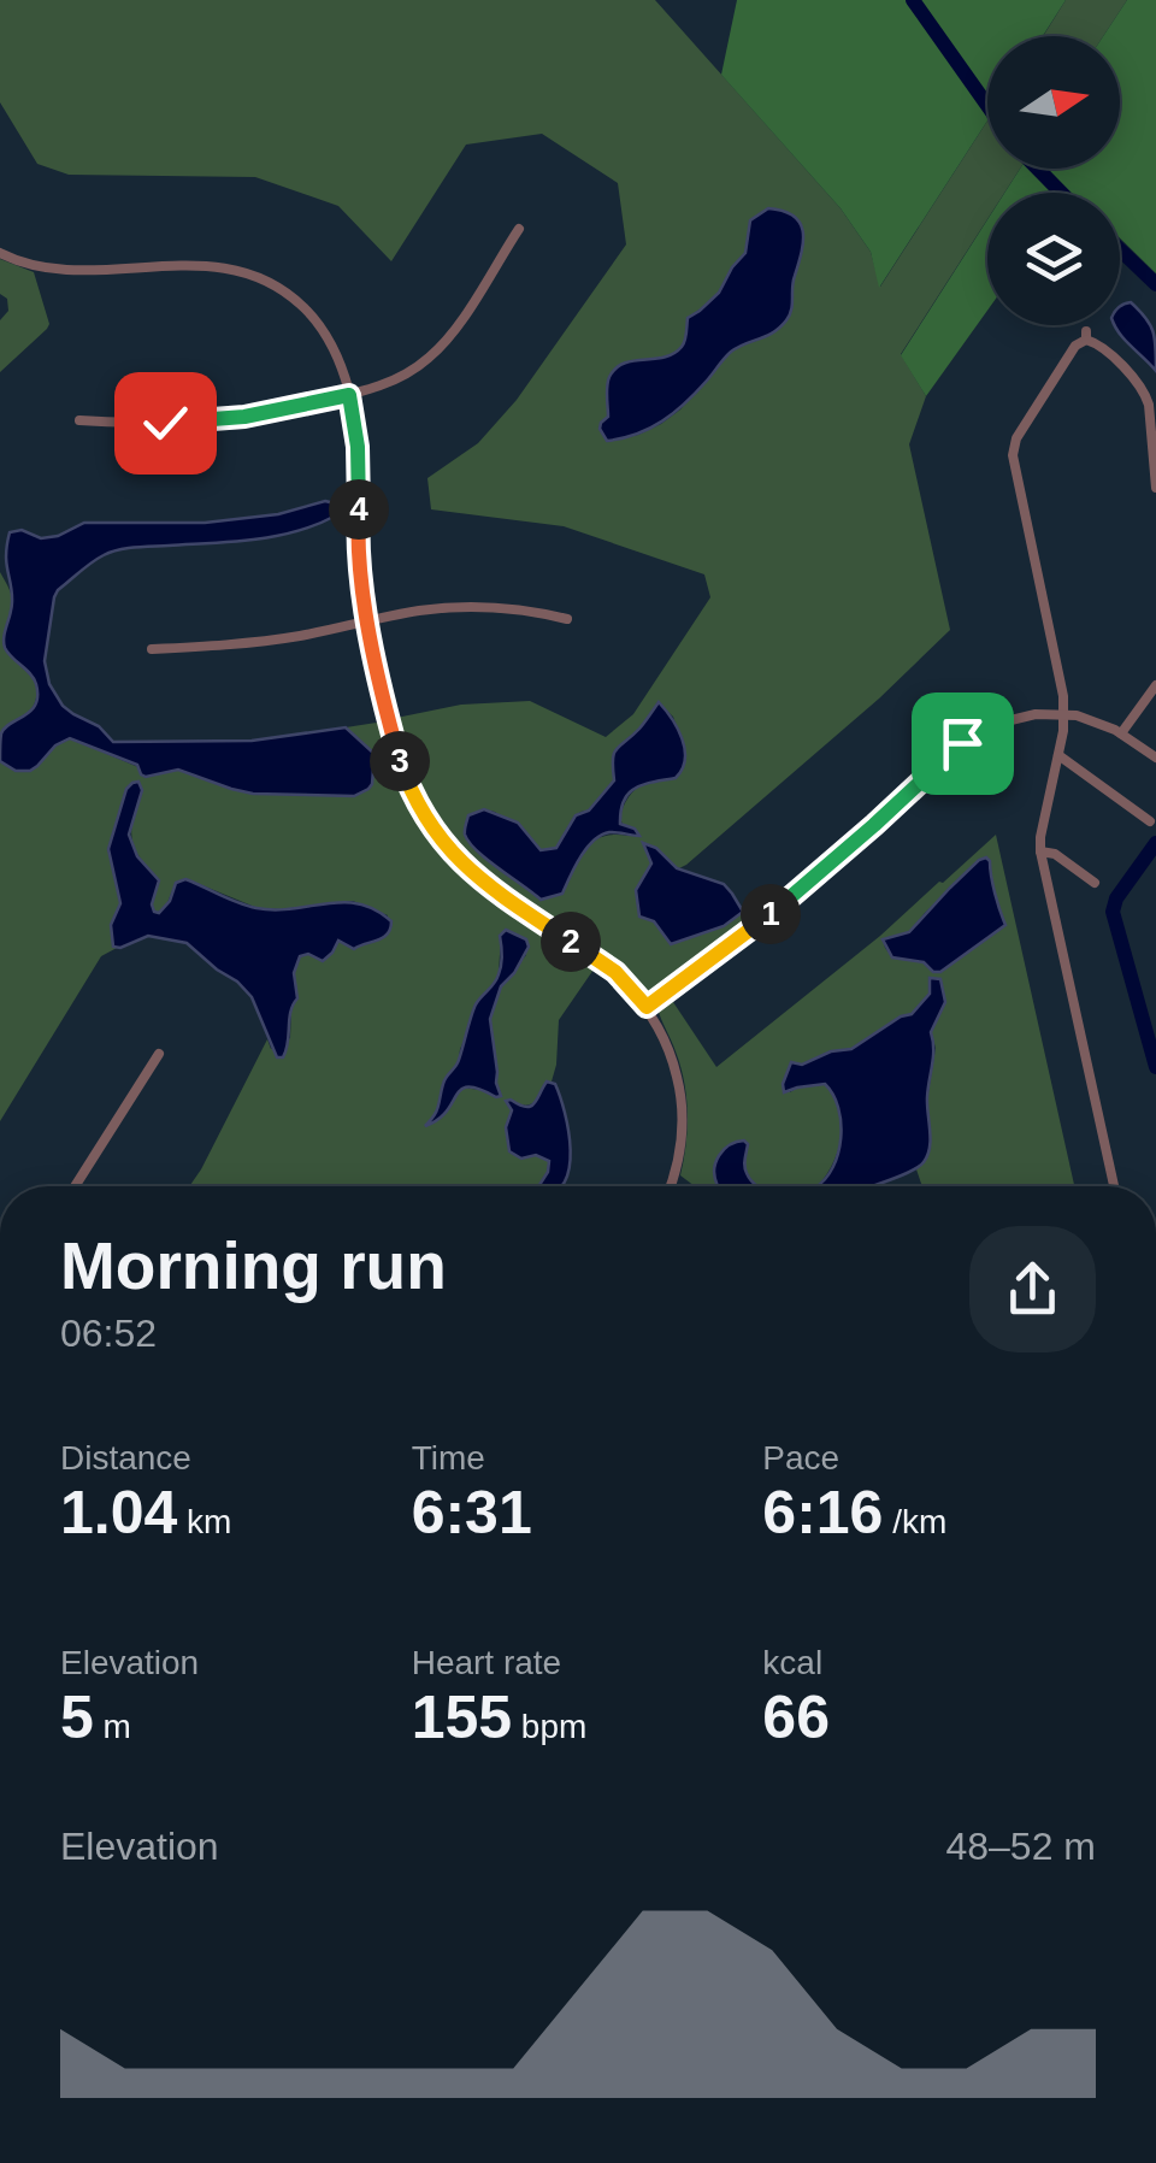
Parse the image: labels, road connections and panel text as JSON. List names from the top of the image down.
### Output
{
  "north": "right",
  "page": {
    "pins": [
      "4",
      "3",
      "1",
      "2"
    ],
    "heading": ["Morning run", "06:52"],
    "stats": [
      ["Distance", "1.04 km"],
      ["Time", "6:31"],
      ["Pace", "6:16 /km"],
      ["Elevation", "5 m"],
      ["Heart rate", "155 bpm"],
      ["kcal", "66"]
    ],
    "chart": ["Elevation", "48–52 m"]
  }
}
